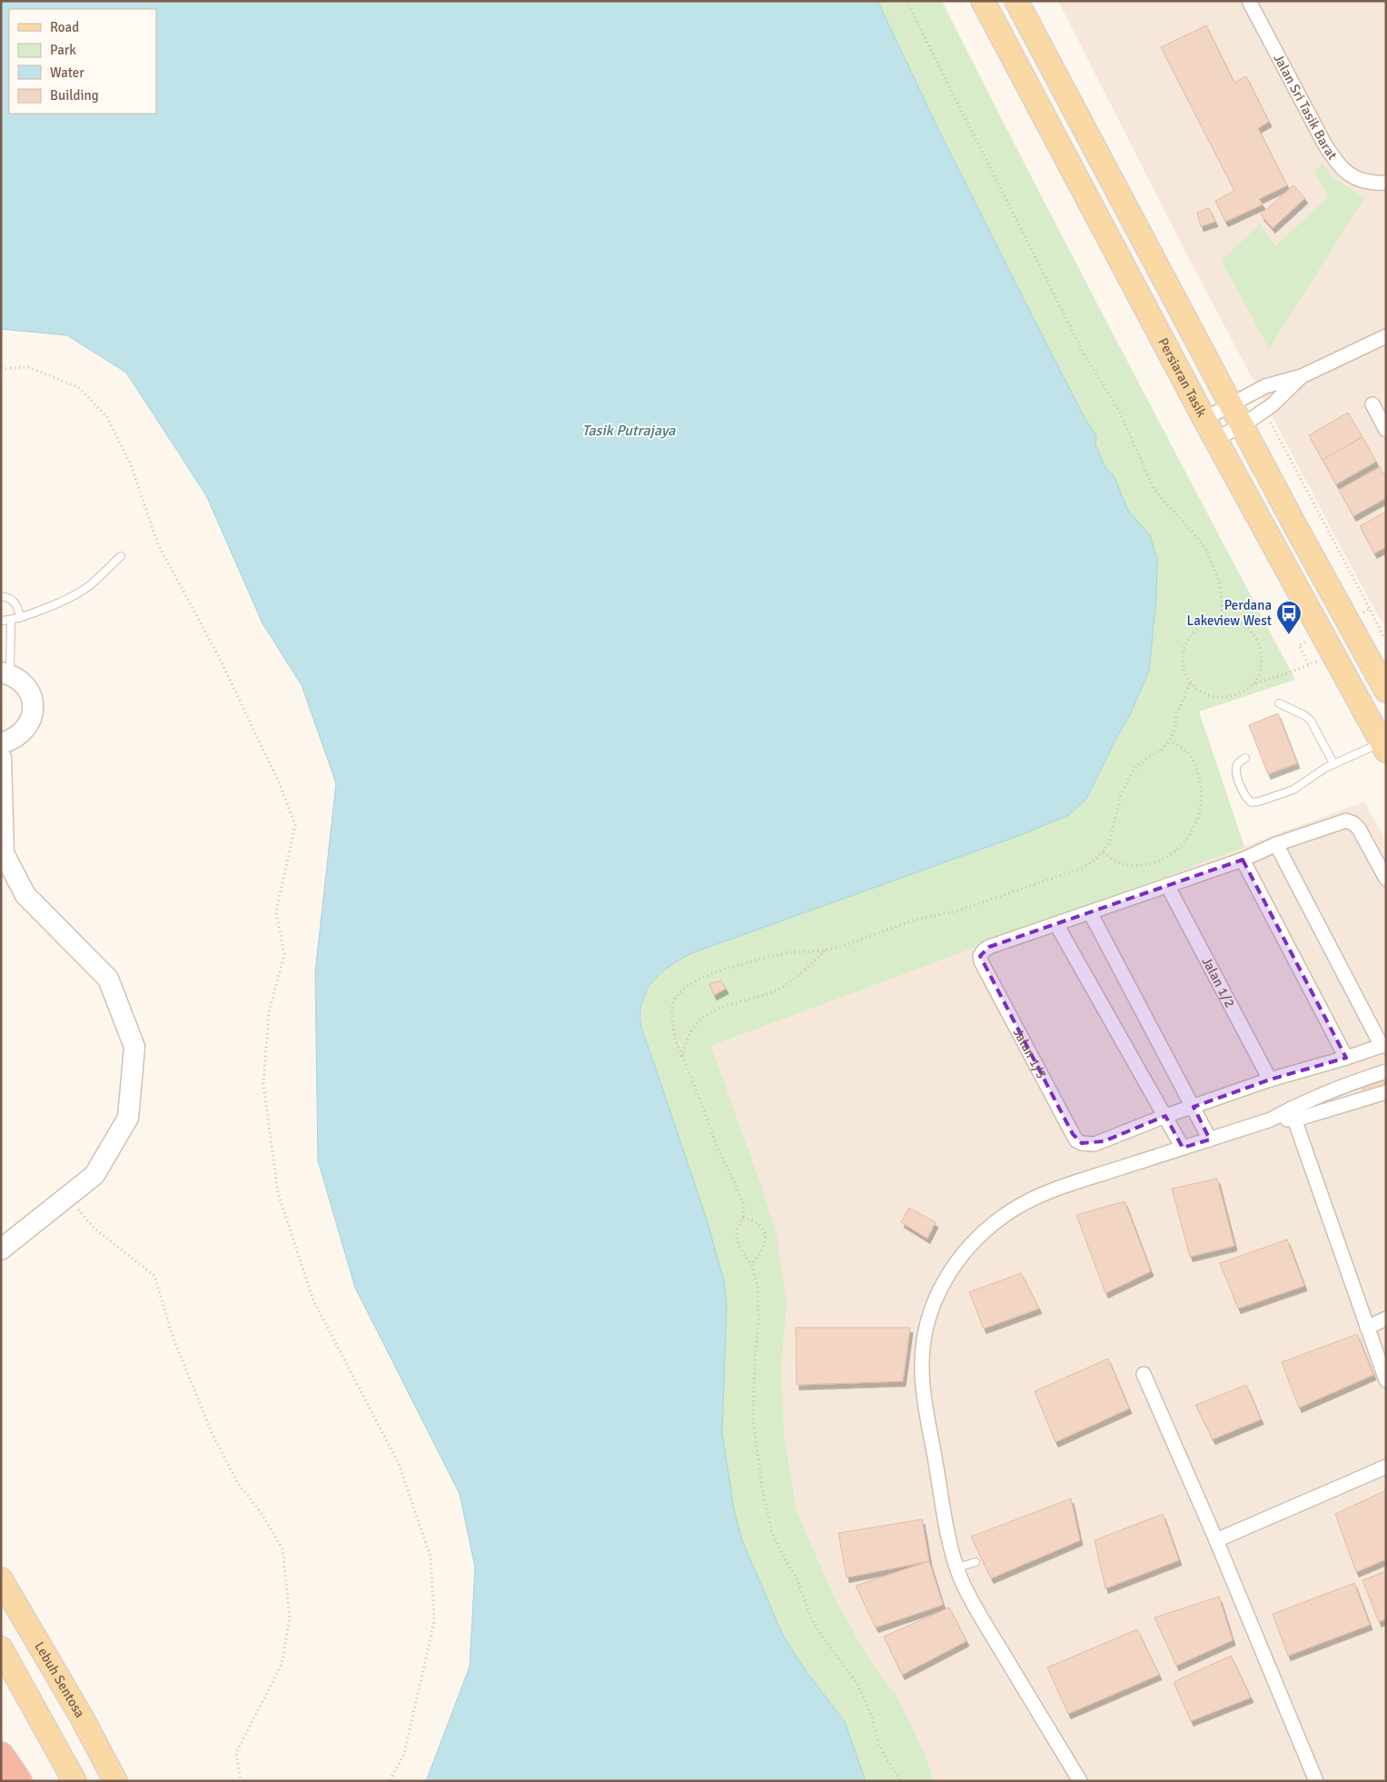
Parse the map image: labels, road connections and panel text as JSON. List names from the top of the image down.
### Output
{
  "streets": {
    "main road": ["Persiaran Tasik", "Lebuh Sentosa"],
    "street": ["Jalan Sri Tasik Barat", "Jalan 1/2", "Jalan 1/3"]
  },
  "water": ["Tasik Putrajaya"],
  "places": {
    "bus stop": ["Perdana Lakeview West"]
  },
  "legend": [
    "Road",
    "Park",
    "Water",
    "Building"
  ]
}
